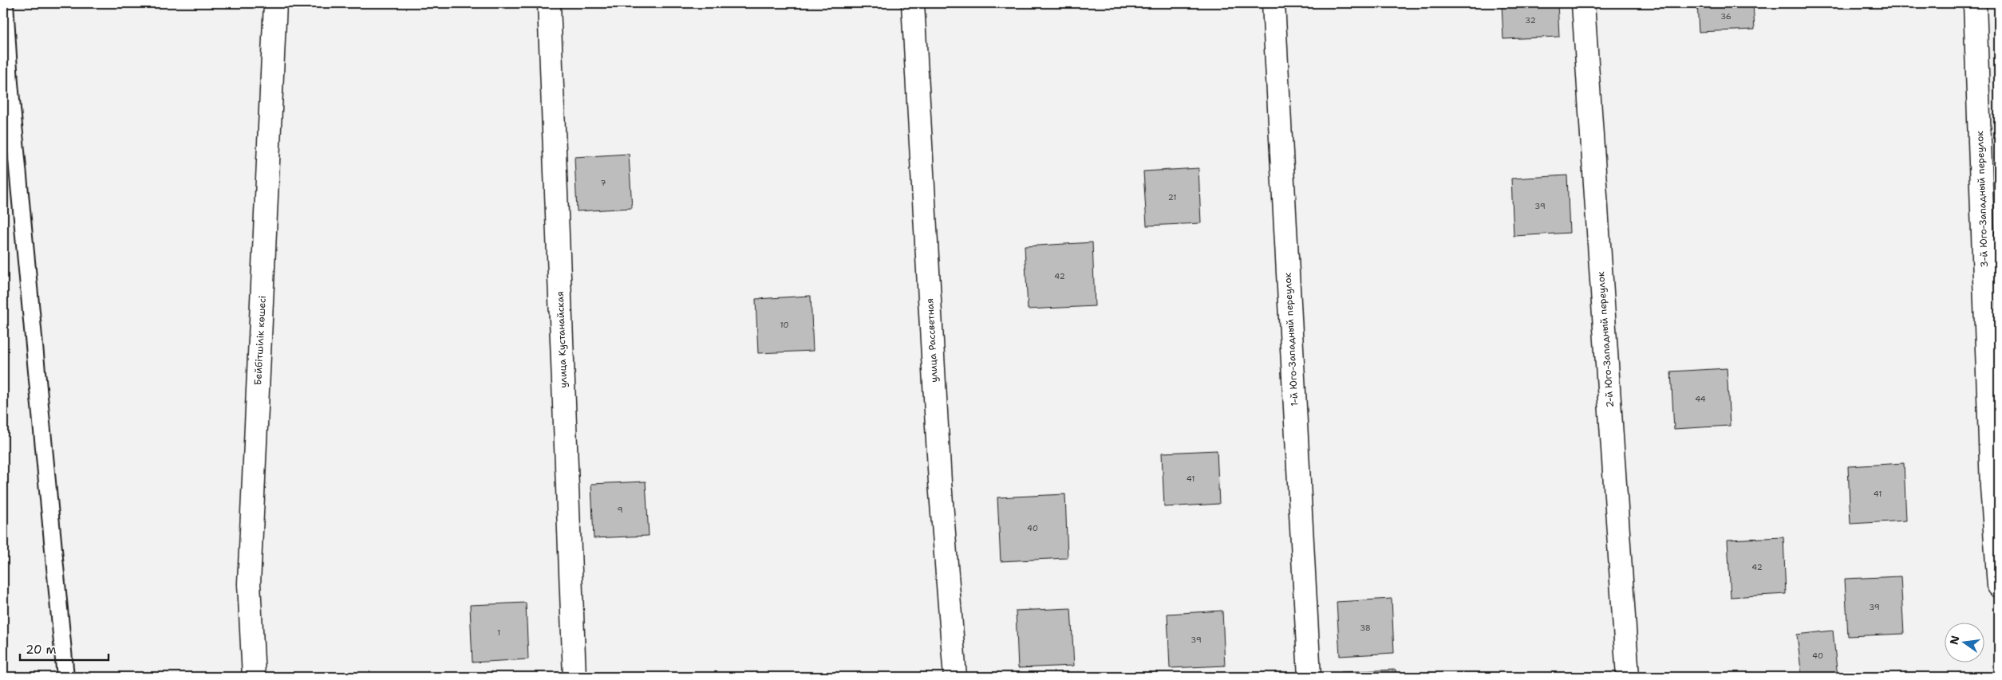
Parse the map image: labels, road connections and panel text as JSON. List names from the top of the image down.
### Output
{
  "streets": {
    "street": [
      "3-й Юго-Западный переулок",
      "улица Кустанайская",
      "1-й Юго-Западный переулок",
      "2-й Юго-Западный переулок",
      "Бейбітшілік көшесі",
      "улица Рассветная"
    ]
  },
  "house_numbers": [
    "36",
    "32",
    "7",
    "21",
    "39",
    "42",
    "10",
    "44",
    "41",
    "41",
    "9",
    "40",
    "42",
    "39",
    "38",
    "1",
    "39",
    "40"
  ],
  "scale_bar": "20 m",
  "north": "left"
}
